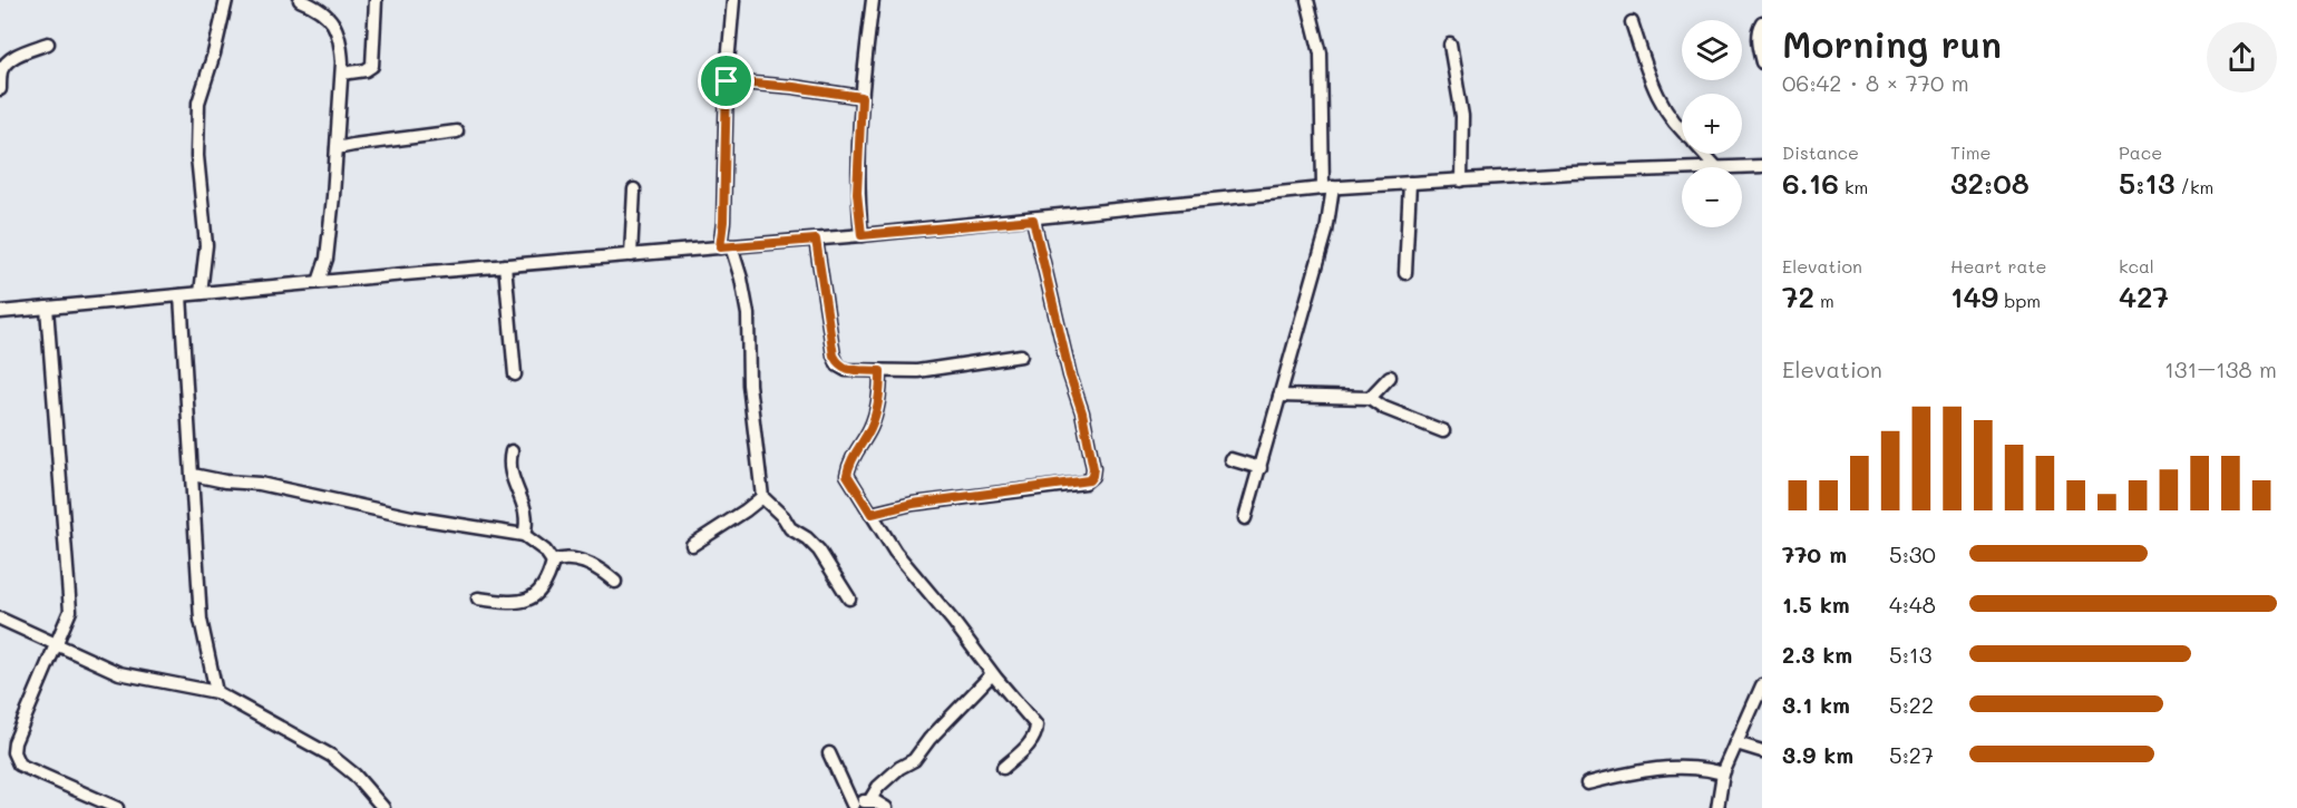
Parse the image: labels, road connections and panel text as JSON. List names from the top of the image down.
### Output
{
  "page": {
    "heading": ["Morning run", "06:42 · 8 × 770 m"],
    "map_buttons": ["+", "−"],
    "stats": [
      ["Distance", "6.16 km"],
      ["Time", "32:08"],
      ["Pace", "5:13 /km"],
      ["Elevation", "72 m"],
      ["Heart rate", "149 bpm"],
      ["kcal", "427"]
    ],
    "chart": ["Elevation", "131–138 m"],
    "list": [
      {
        "name": "770 m",
        "note": "5:30"
      },
      {
        "name": "1.5 km",
        "note": "4:48"
      },
      {
        "name": "2.3 km",
        "note": "5:13"
      },
      {
        "name": "3.1 km",
        "note": "5:22"
      },
      {
        "name": "3.9 km",
        "note": "5:27"
      }
    ]
  }
}
